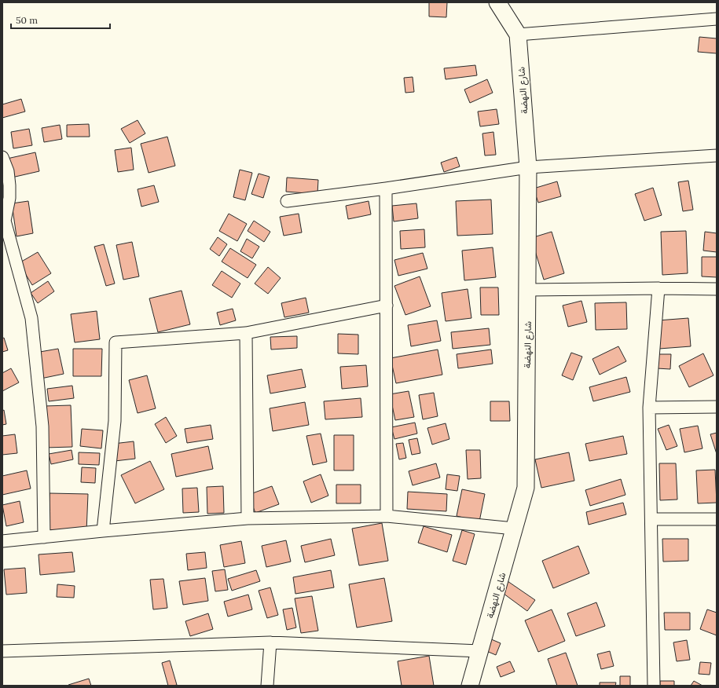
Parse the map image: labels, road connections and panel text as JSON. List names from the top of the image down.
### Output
{
  "streets": {
    "street": ["شارع النهضة"]
  },
  "scale_bar": "50 m"
}
